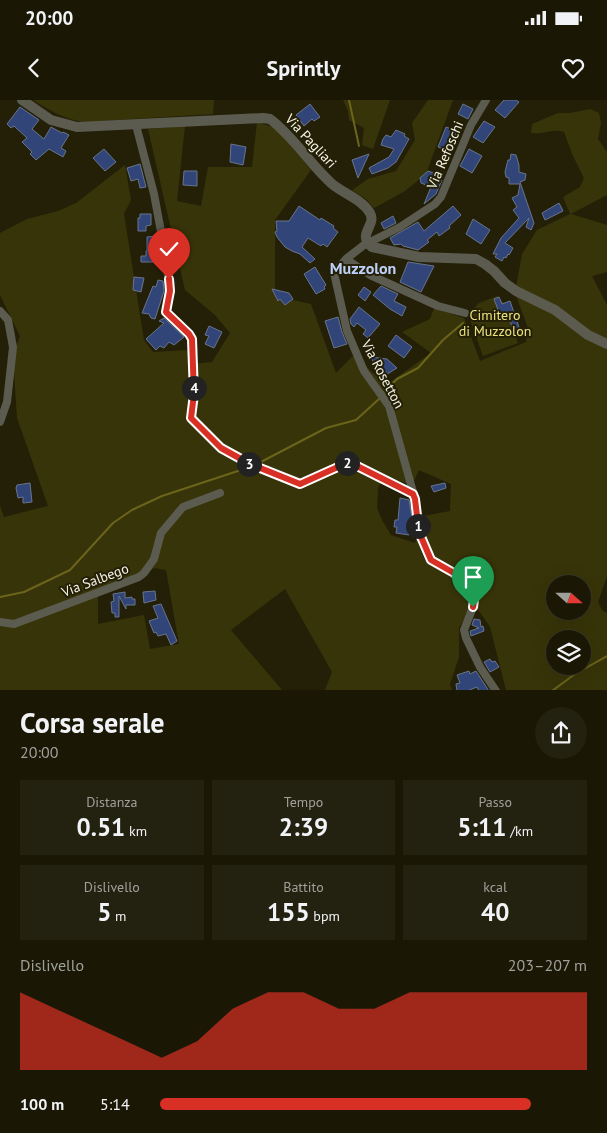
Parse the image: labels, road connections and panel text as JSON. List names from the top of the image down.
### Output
{
  "streets": {
    "street": [
      "Via Pagliari",
      "Via Refoschi",
      "Via Rosetton",
      "Via Salbego"
    ]
  },
  "crossings": [
    ["Via Pagliari", "Via Refoschi"],
    ["Via Refoschi", "Via Rosetton"]
  ],
  "districts": ["Muzzolon"],
  "parks": ["Cimitero di Muzzolon"],
  "north": "right",
  "page": {
    "status": "20:00",
    "header": "Sprintly",
    "pins": [
      "4",
      "2",
      "3",
      "1"
    ],
    "heading": ["Corsa serale", "20:00"],
    "stats": [
      ["Distanza", "0.51 km"],
      ["Tempo", "2:39"],
      ["Passo", "5:11 /km"],
      ["Dislivello", "5 m"],
      ["Battito", "155 bpm"],
      ["kcal", "40"]
    ],
    "chart": ["Dislivello", "203–207 m"],
    "list": [
      {
        "name": "100 m",
        "note": "5:14"
      }
    ]
  }
}
